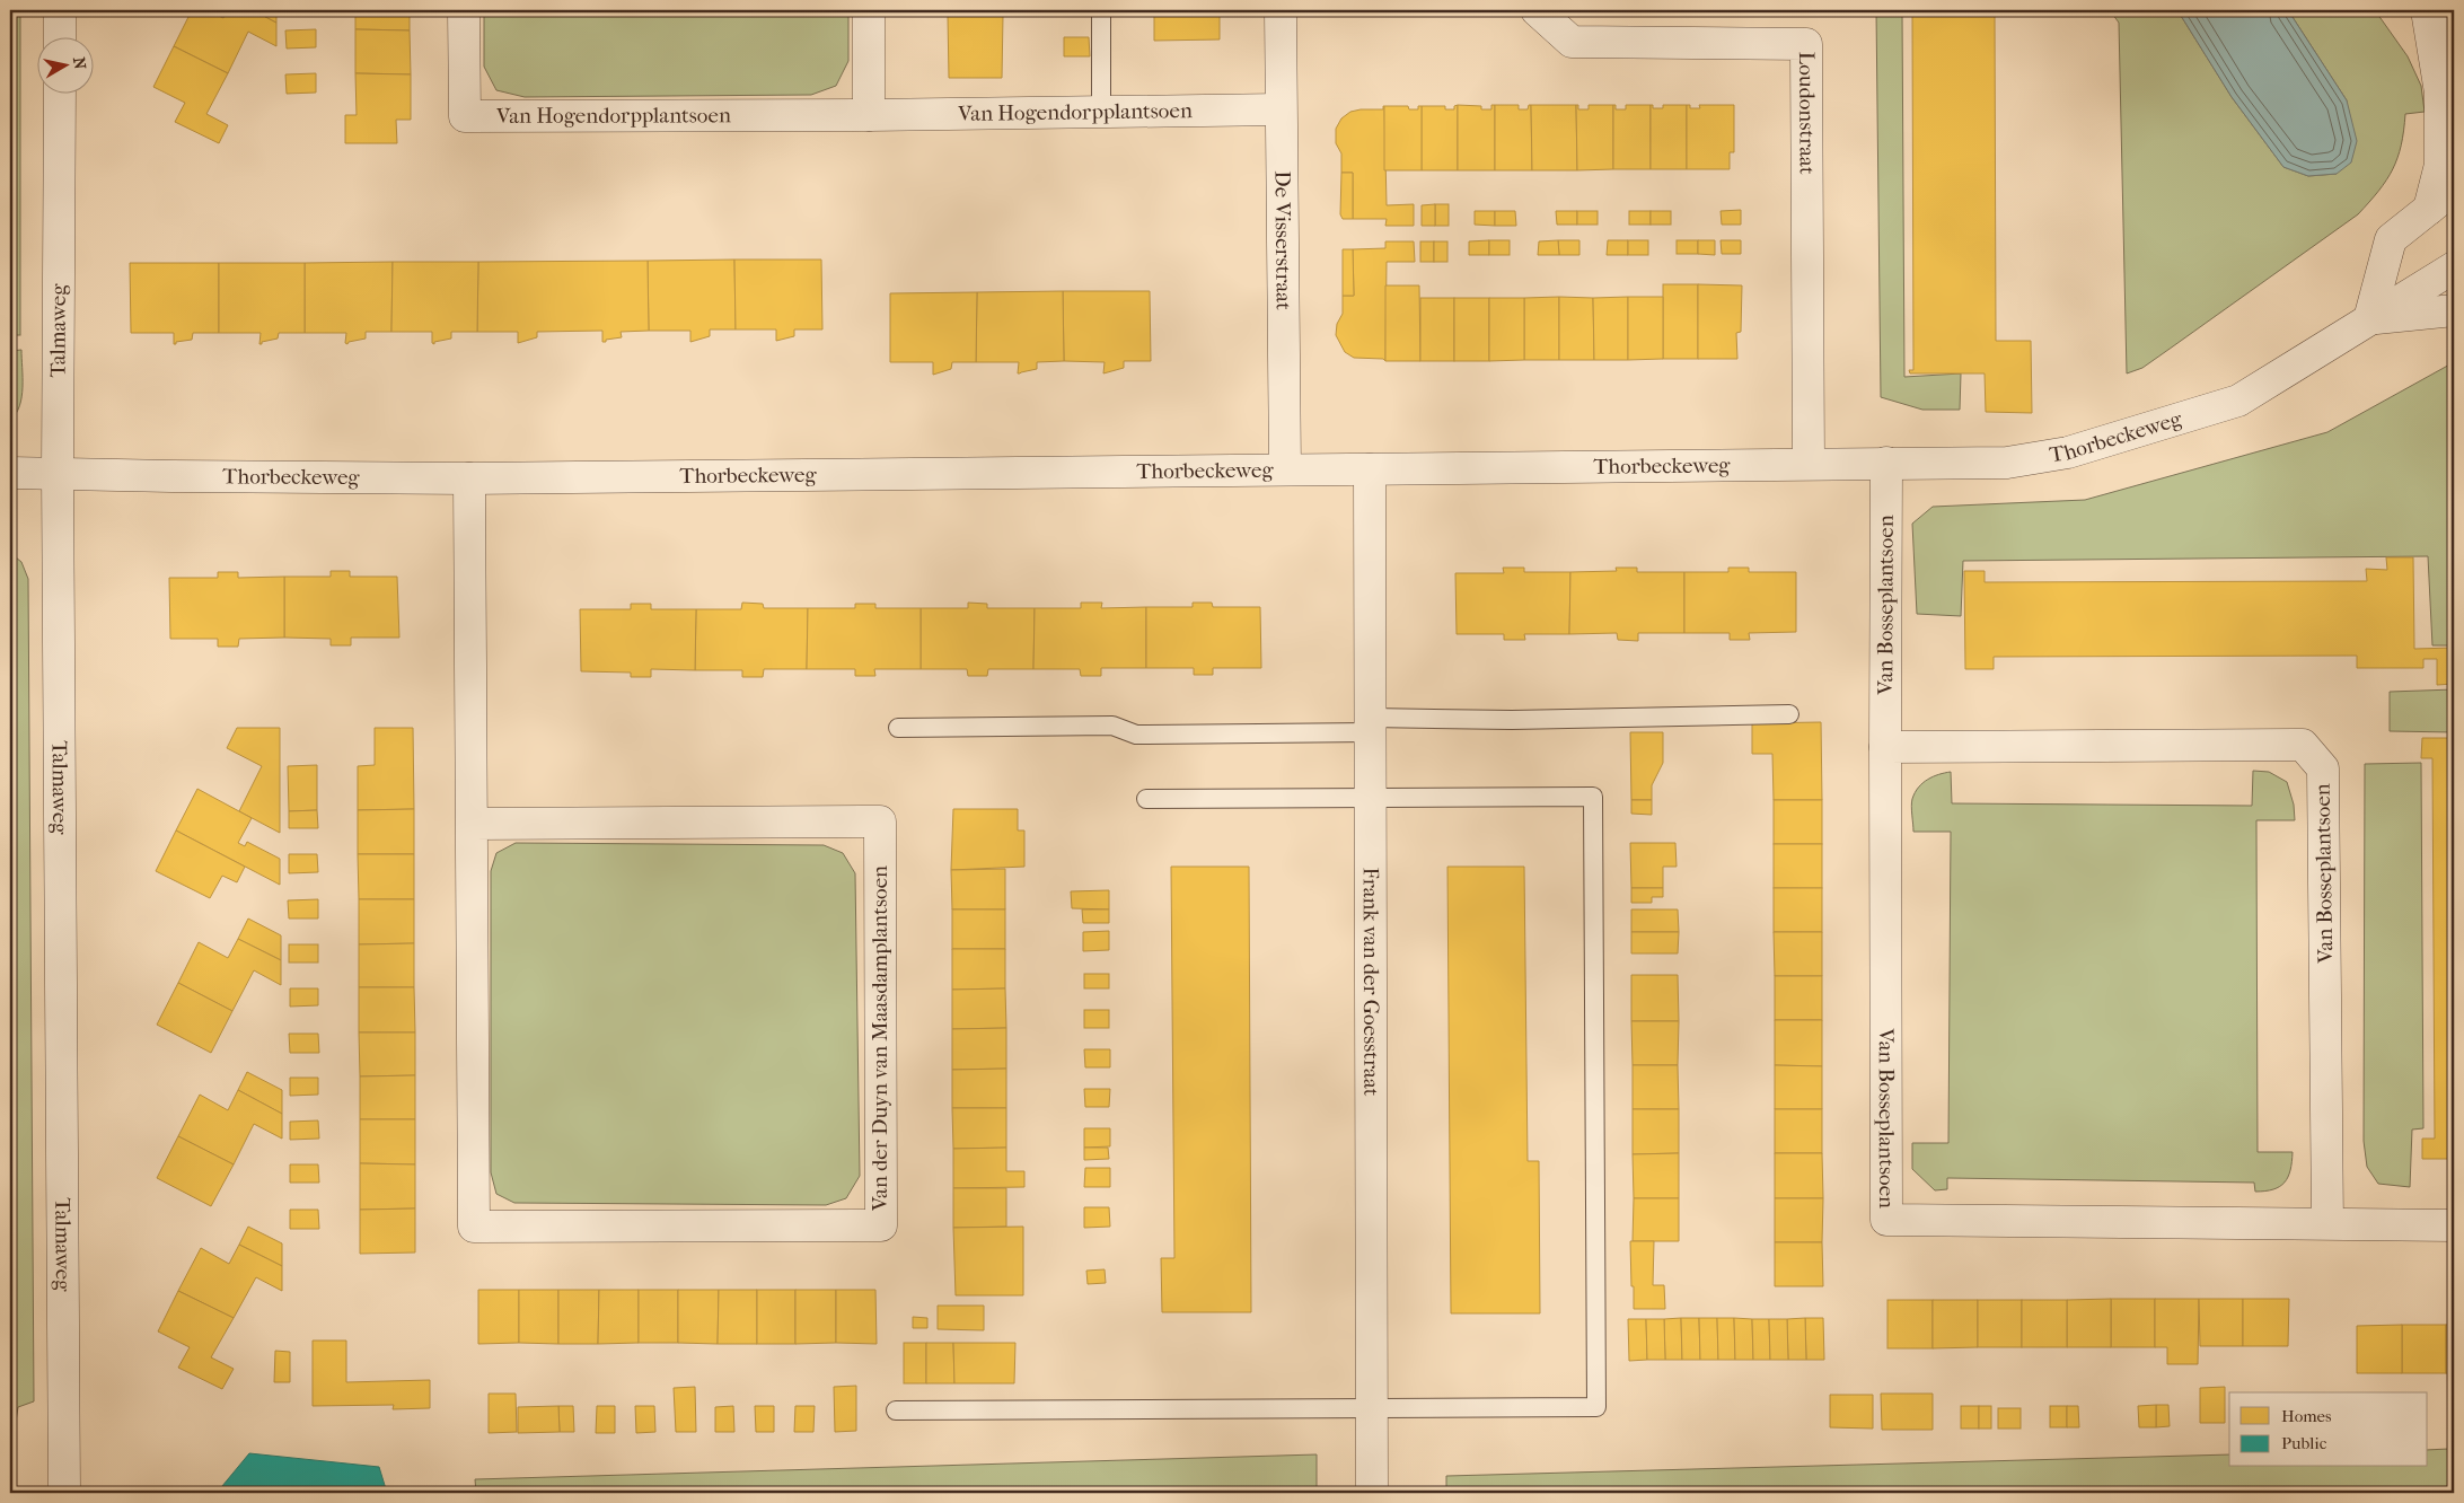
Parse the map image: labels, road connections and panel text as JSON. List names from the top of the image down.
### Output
{
  "streets": {
    "street": [
      "Van Hogendorpplantsoen",
      "Loudonstraat",
      "De Visserstraat",
      "Talmaweg",
      "Thorbeckeweg",
      "Van Bosseplantsoen",
      "Frank van der Goesstraat",
      "Van der Duyn van Maasdamplantsoen"
    ]
  },
  "crossings": [
    ["Van Hogendorpplantsoen", "De Visserstraat"],
    ["Loudonstraat", "Thorbeckeweg"],
    ["De Visserstraat", "Thorbeckeweg"],
    ["Talmaweg", "Thorbeckeweg"],
    ["Thorbeckeweg", "Van Bosseplantsoen"],
    ["Thorbeckeweg", "Frank van der Goesstraat"],
    ["Thorbeckeweg", "Van der Duyn van Maasdamplantsoen"]
  ],
  "legend": ["Homes", "Public"],
  "north": "right"
}
